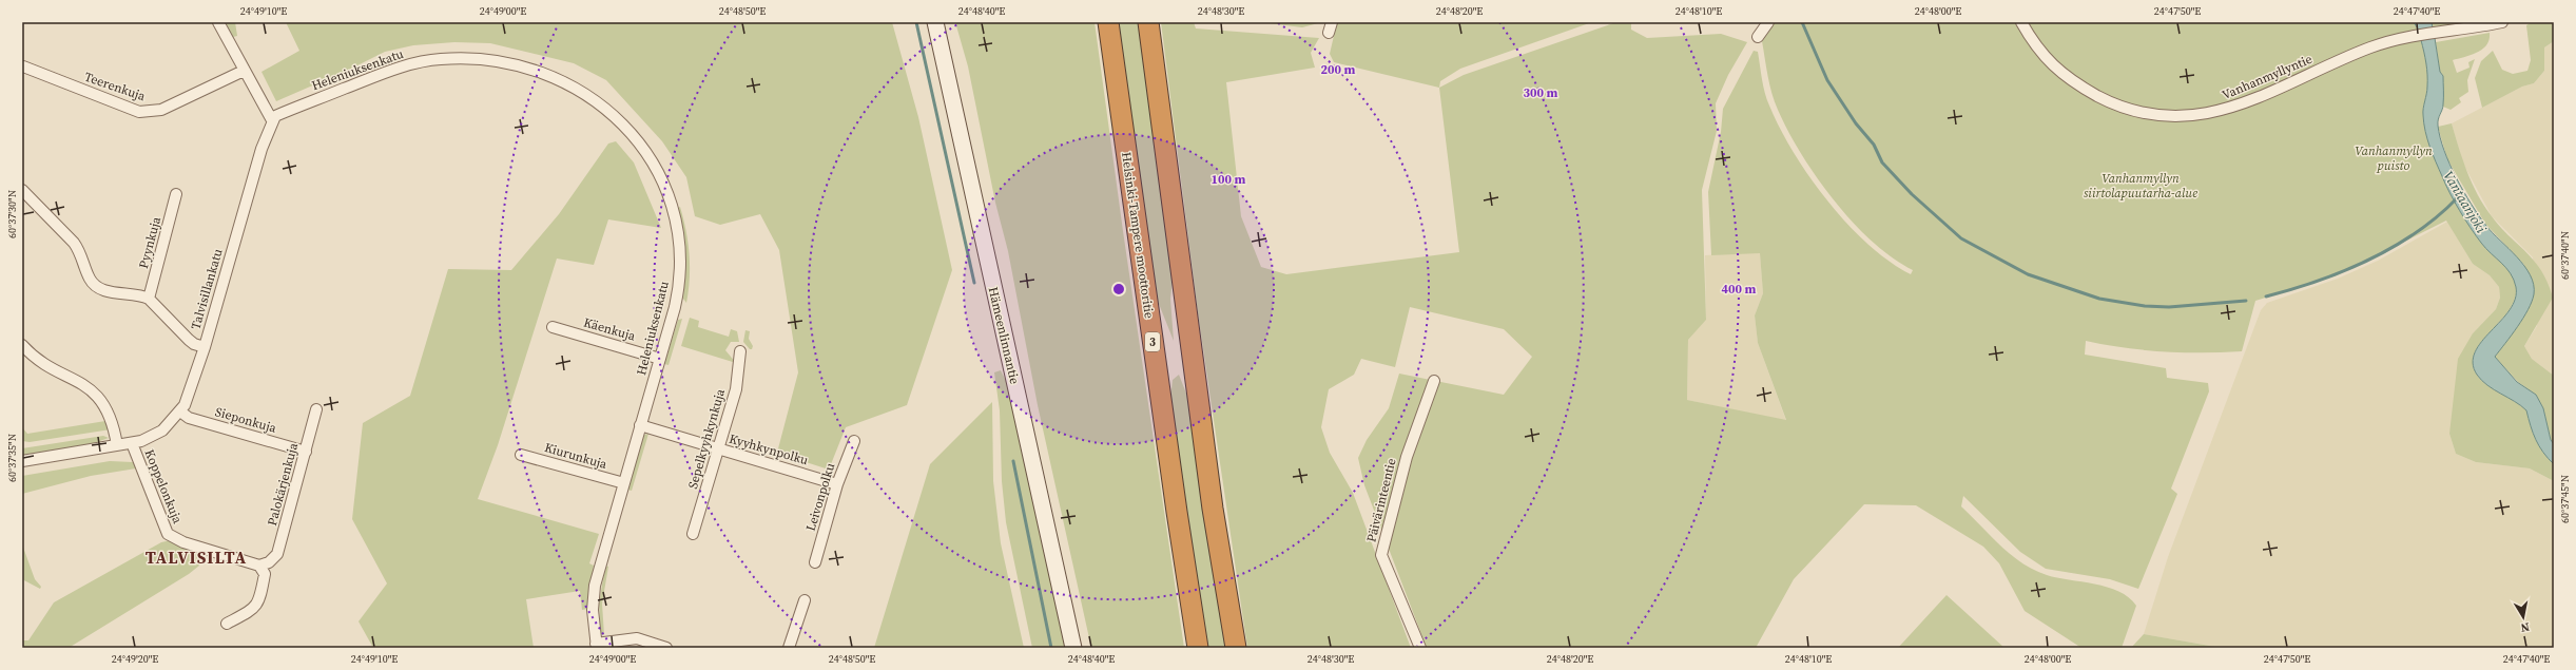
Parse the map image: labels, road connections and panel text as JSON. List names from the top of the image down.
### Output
{
  "streets": {
    "highway": ["Helsinki-Tampere moottoritie", "3"],
    "main road": ["Hämeenlinnantie"],
    "street": [
      "Heleniuksenkatu",
      "Vanhanmyllyntie",
      "Teerenkuja",
      "Pyynkuja",
      "Talvisillankatu",
      "Käenkuja",
      "Sieponkuja",
      "Sepelkyyhkynkuja",
      "Kyyhkynpolku",
      "Kiurunkuja",
      "Palokärjenkuja",
      "Koppelonkuja",
      "Leivonpolku",
      "Päivärinteentie"
    ]
  },
  "crossings": [
    ["Heleniuksenkatu", "Talvisillankatu"],
    ["Heleniuksenkatu", "Käenkuja"],
    ["Heleniuksenkatu", "Kyyhkynpolku"],
    ["Heleniuksenkatu", "Kiurunkuja"],
    ["Talvisillankatu", "Sieponkuja"],
    ["Talvisillankatu", "Koppelonkuja"],
    ["Sieponkuja", "Palokärjenkuja"],
    ["Sepelkyyhkynkuja", "Kyyhkynpolku"],
    ["Kyyhkynpolku", "Leivonpolku"],
    ["Palokärjenkuja", "Koppelonkuja"]
  ],
  "districts": ["TALVISILTA"],
  "water": ["Vantaanjoki"],
  "parks": ["Vanhanmyllyn puisto", "Vanhanmyllyn siirtolapuutarha-alue"],
  "north": "bottom",
  "coordinates": [
    "24°49'10\"E",
    "24°49'00\"E",
    "24°48'50\"E",
    "24°48'40\"E",
    "24°48'30\"E",
    "24°48'20\"E",
    "24°48'10\"E",
    "24°48'00\"E",
    "24°47'50\"E",
    "24°47'40\"E",
    "60°37'30\"N",
    "60°37'40\"N",
    "60°37'35\"N",
    "60°37'45\"N",
    "24°49'20\"E"
  ],
  "rings": [
    "200 m",
    "300 m",
    "100 m",
    "400 m"
  ]
}
